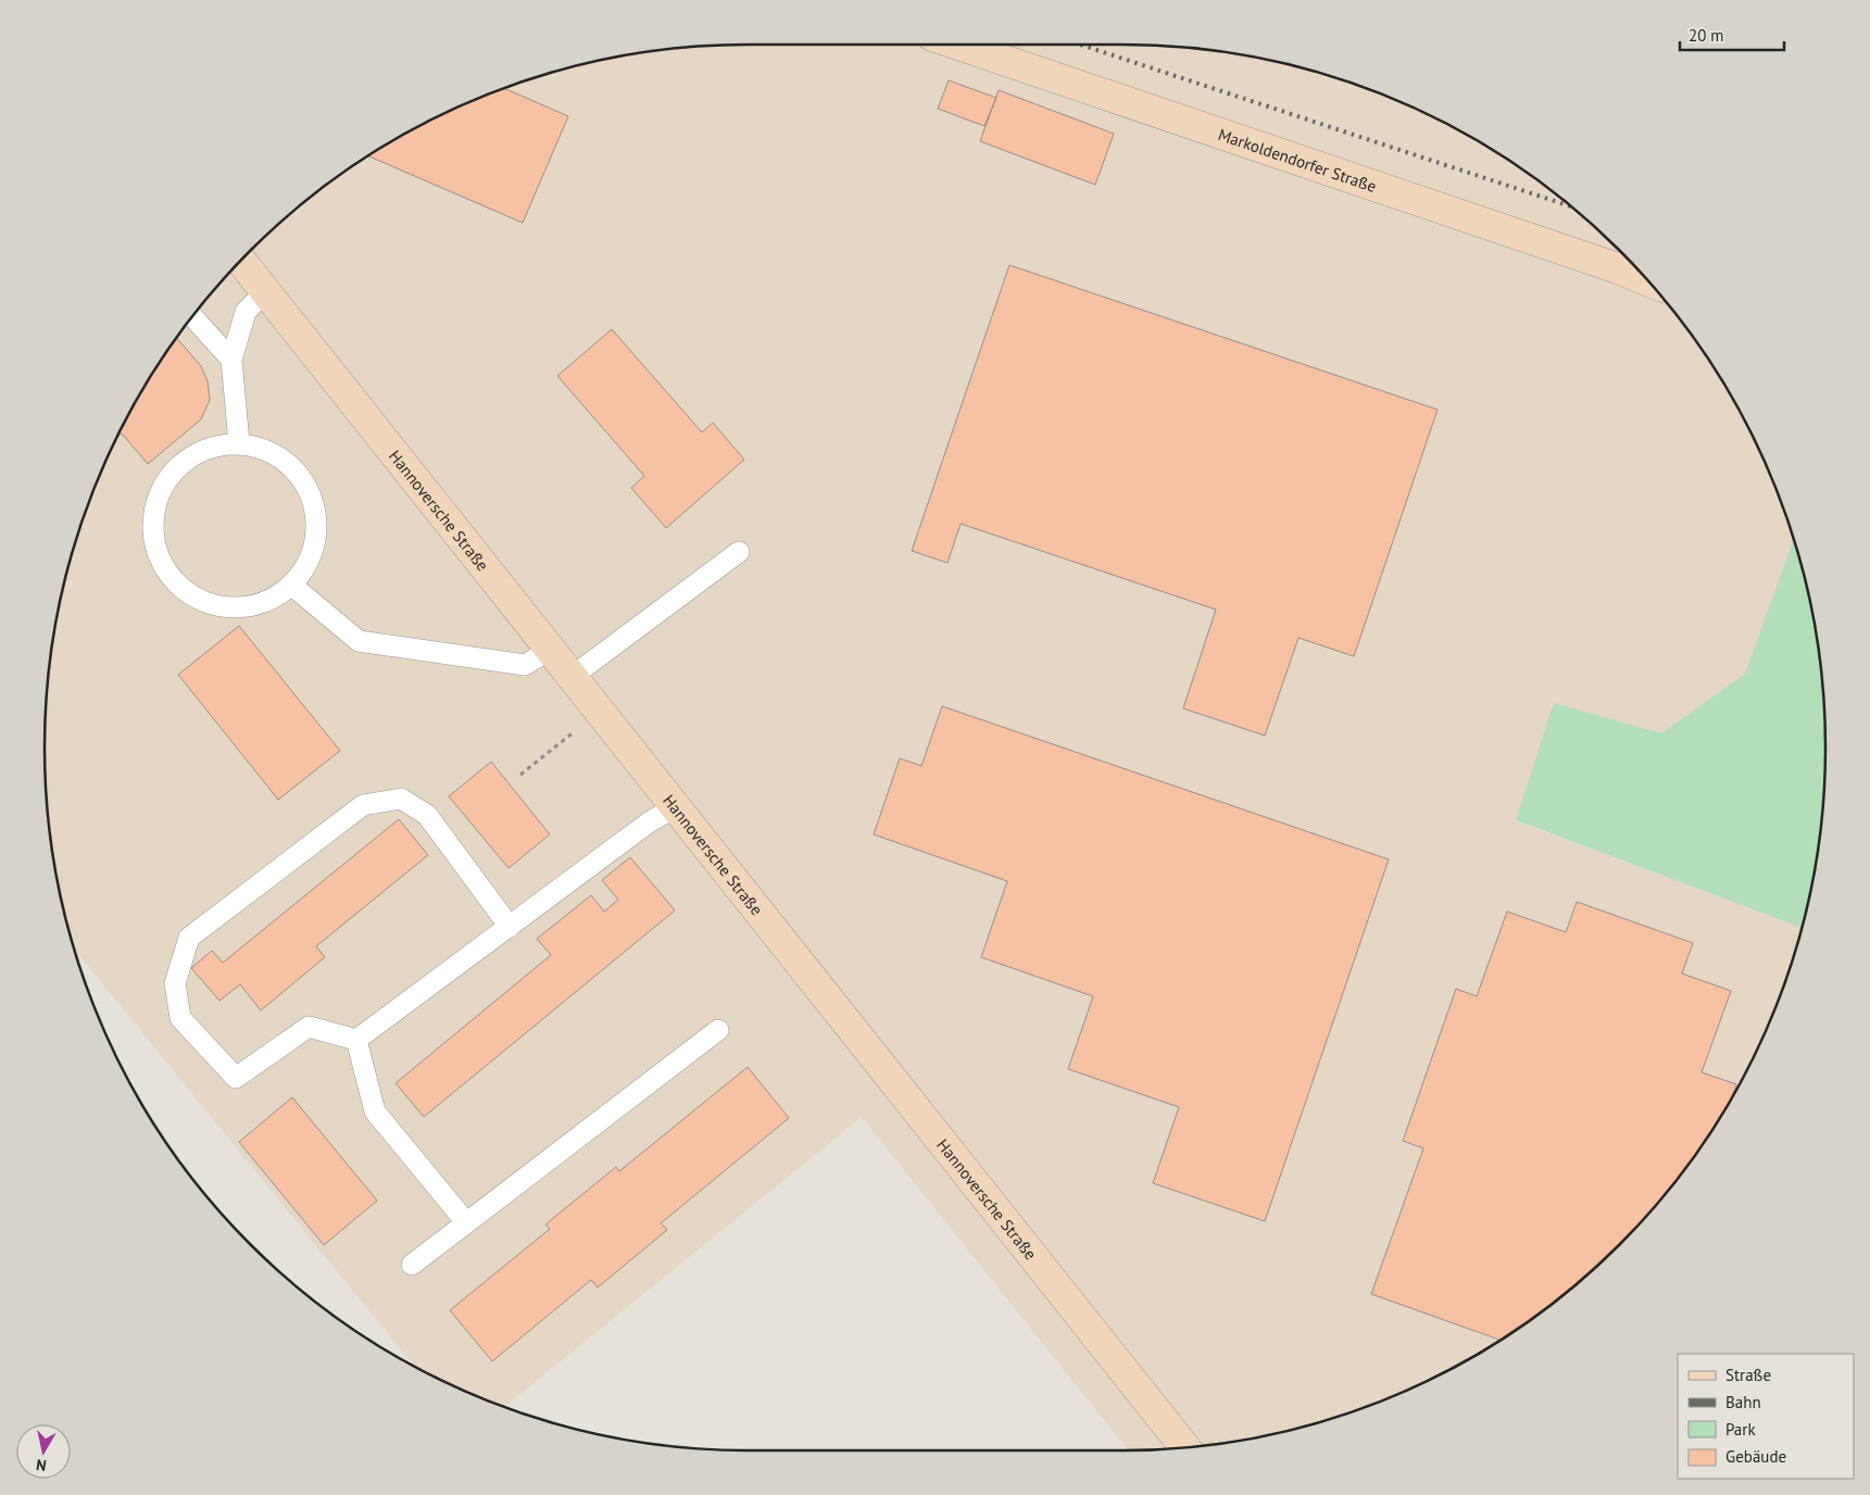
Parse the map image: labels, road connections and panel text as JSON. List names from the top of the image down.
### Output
{
  "streets": {
    "main road": ["Markoldendorfer Straße", "Hannoversche Straße"]
  },
  "legend": [
    "Straße",
    "Bahn",
    "Park",
    "Gebäude"
  ],
  "scale_bar": "20 m",
  "north": "bottom"
}
